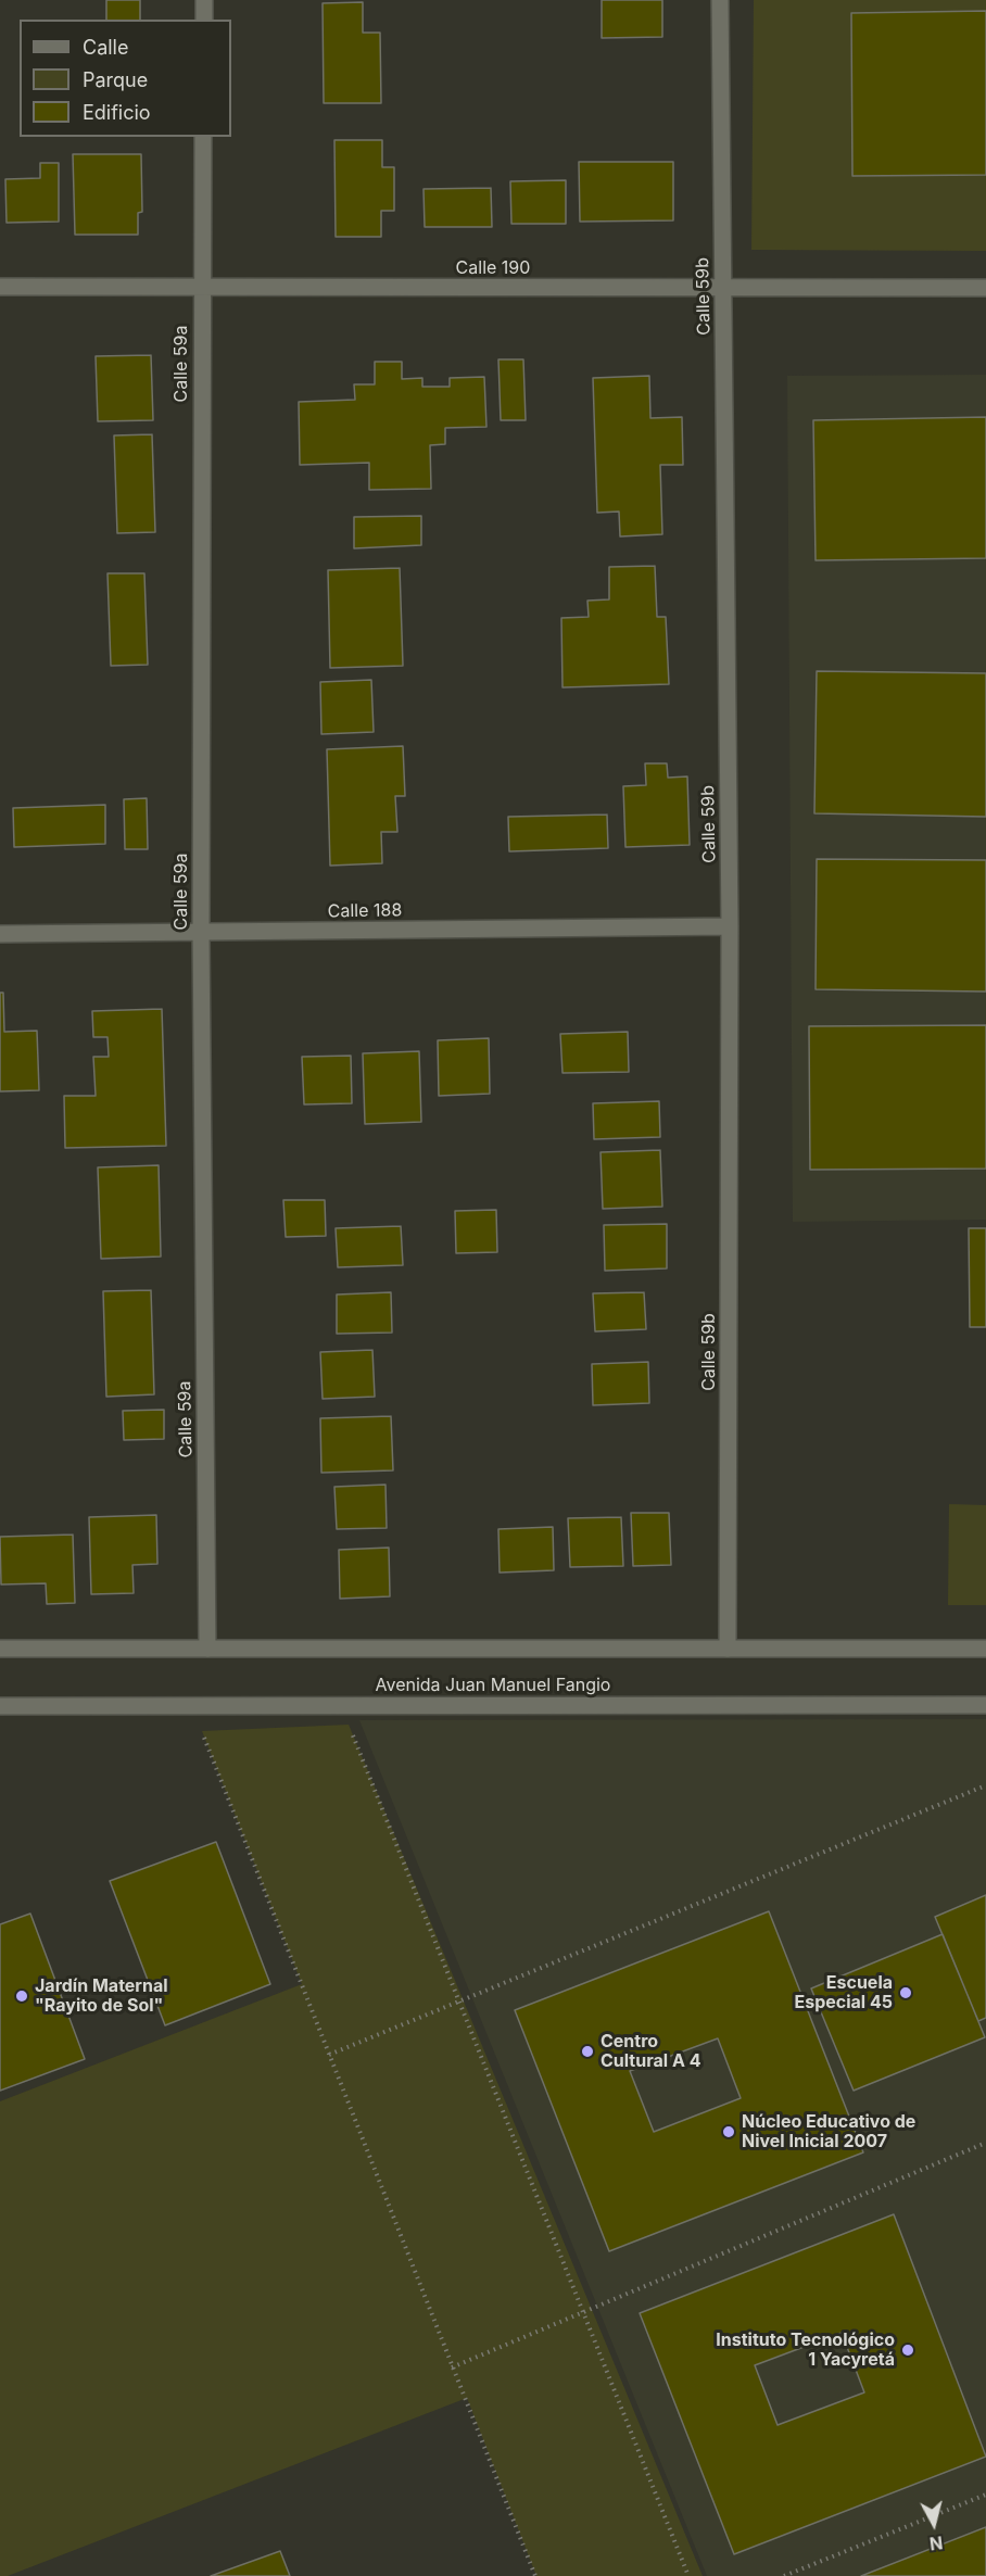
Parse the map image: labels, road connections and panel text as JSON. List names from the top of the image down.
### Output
{
  "streets": {
    "street": [
      "Calle 190",
      "Calle 59b",
      "Calle 59a",
      "Calle 188",
      "Avenida Juan Manuel Fangio"
    ]
  },
  "crossings": [
    ["Calle 190", "Calle 59b"],
    ["Calle 190", "Calle 59a"],
    ["Calle 59b", "Calle 188"],
    ["Calle 59b", "Avenida Juan Manuel Fangio"],
    ["Calle 59a", "Calle 188"],
    ["Calle 59a", "Avenida Juan Manuel Fangio"]
  ],
  "places": [
    "Escuela Especial 45",
    "Jardín Maternal \"Rayito de Sol\"",
    "Centro Cultural A 4",
    "Núcleo Educativo de Nivel Inicial 2007",
    "Instituto Tecnológico 1 Yacyretá"
  ],
  "legend": ["Calle", "Parque", "Edificio"],
  "north": "bottom"
}
